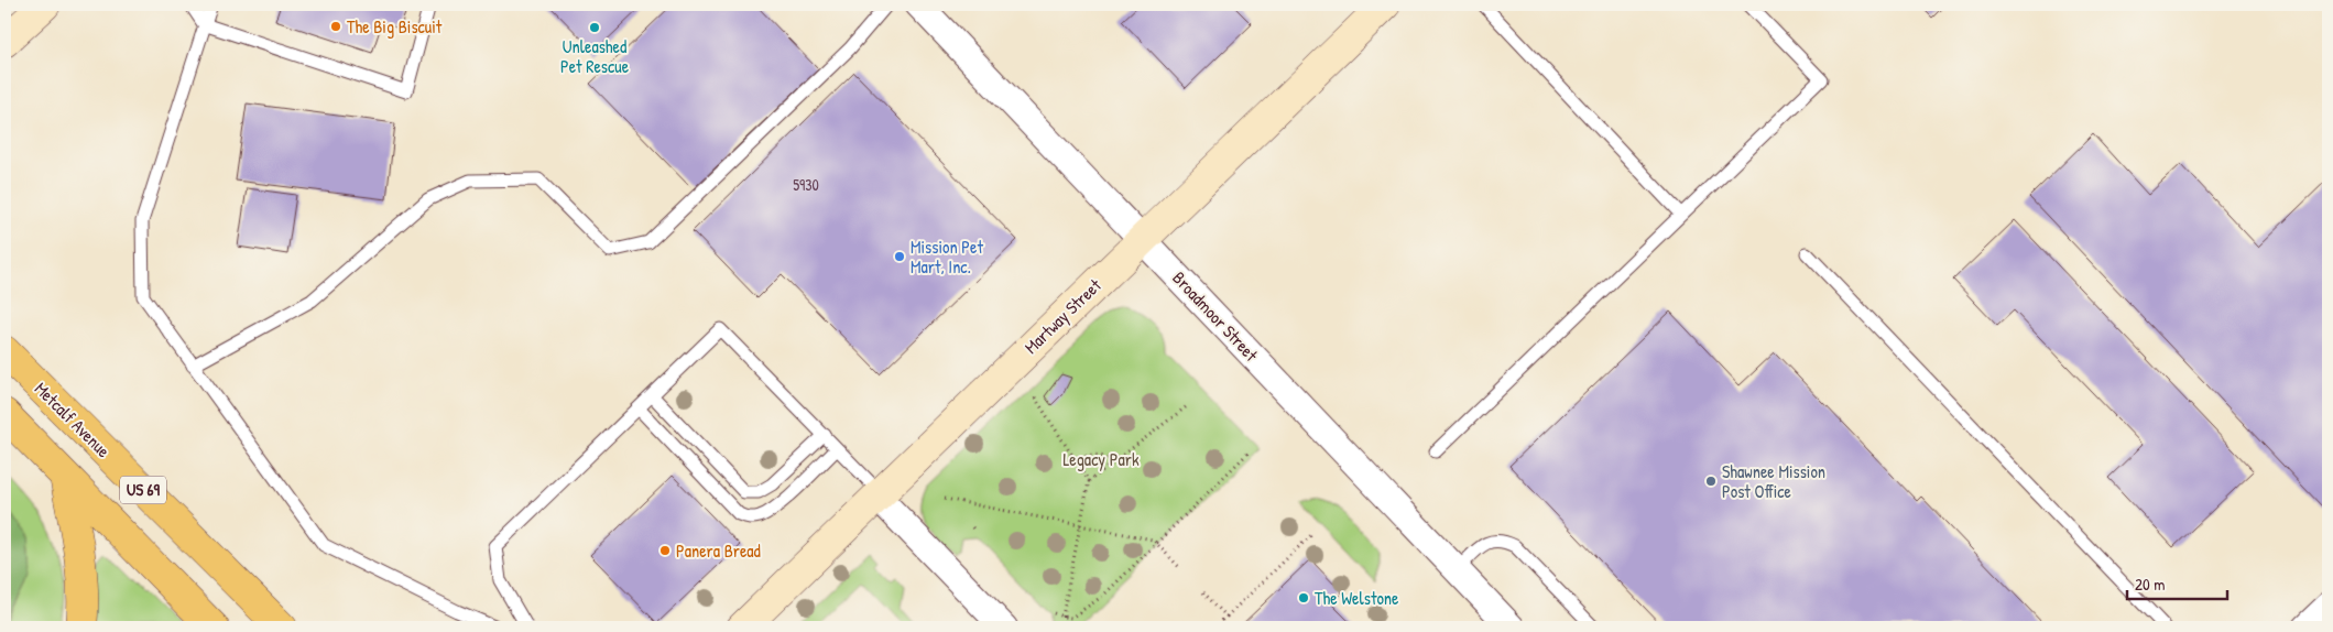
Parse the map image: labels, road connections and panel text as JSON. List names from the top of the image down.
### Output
{
  "streets": {
    "highway": ["Metcalf Avenue", "US 69"],
    "street": ["Martway Street", "Broadmoor Street"]
  },
  "crossings": [
    ["Martway Street", "Broadmoor Street"]
  ],
  "parks": ["Legacy Park"],
  "places": [
    "The Big Biscuit",
    "Unleashed Pet Rescue",
    "Mission Pet Mart, Inc.",
    "Shawnee Mission Post Office",
    "Panera Bread",
    "The Welstone"
  ],
  "house_numbers": ["5930"],
  "scale_bar": "20 m"
}
